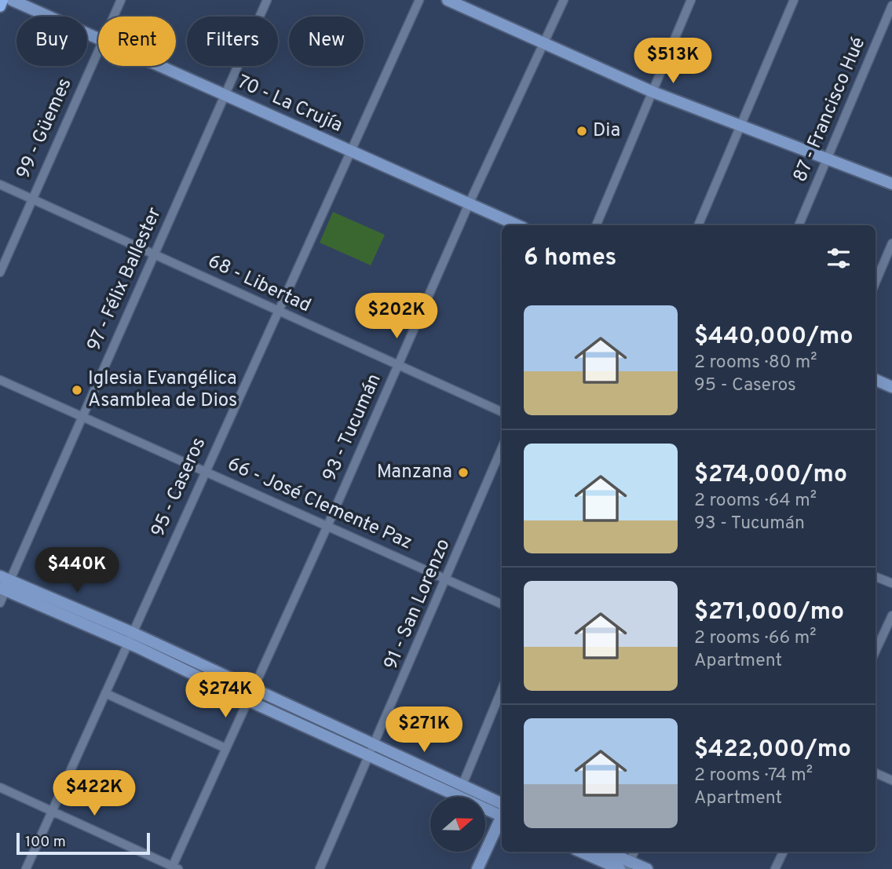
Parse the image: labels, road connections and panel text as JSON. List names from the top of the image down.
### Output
{
  "streets": {
    "street": [
      "70 - La Crujía",
      "87 - Francisco Hué",
      "99 - Güemes",
      "97 - Félix Ballester",
      "68 - Libertad",
      "93 - Tucumán",
      "95 - Caseros",
      "66 - José Clemente Paz",
      "91 - San Lorenzo"
    ]
  },
  "crossings": [
    ["70 - La Crujía", "97 - Félix Ballester"],
    ["70 - La Crujía", "93 - Tucumán"],
    ["70 - La Crujía", "95 - Caseros"],
    ["99 - Güemes", "68 - Libertad"],
    ["97 - Félix Ballester", "68 - Libertad"],
    ["97 - Félix Ballester", "66 - José Clemente Paz"],
    ["68 - Libertad", "93 - Tucumán"],
    ["68 - Libertad", "95 - Caseros"],
    ["93 - Tucumán", "66 - José Clemente Paz"],
    ["95 - Caseros", "66 - José Clemente Paz"],
    ["66 - José Clemente Paz", "91 - San Lorenzo"]
  ],
  "places": ["Dia", "Iglesia Evangélica Asamblea de Dios", "Manzana"],
  "scale_bar": "100 m",
  "north": "right",
  "page": {
    "chip": [
      "Buy",
      "Rent",
      "Filters",
      "New"
    ],
    "price": [
      "$513K",
      "$202K",
      "$440K",
      "$274K",
      "$271K",
      "$422K"
    ],
    "heading": "6 homes",
    "list": [
      {
        "name": "$440,000/mo",
        "note": "2 rooms · 80 m² · 95 - Caseros"
      },
      {
        "name": "$274,000/mo",
        "note": "2 rooms · 64 m² · 93 - Tucumán"
      },
      {
        "name": "$271,000/mo",
        "note": "2 rooms · 66 m² · Apartment"
      },
      {
        "name": "$422,000/mo",
        "note": "2 rooms · 74 m² · Apartment"
      }
    ],
    "scale": "100 m"
  }
}
